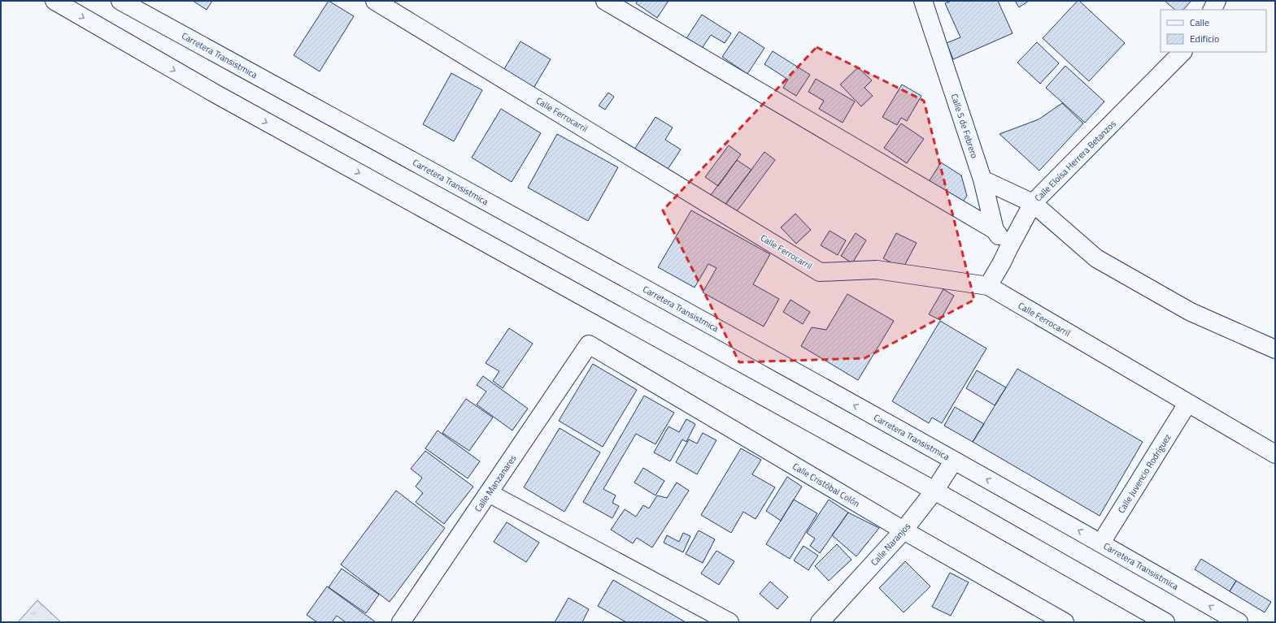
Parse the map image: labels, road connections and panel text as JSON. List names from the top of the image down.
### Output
{
  "streets": {
    "street": [
      "Carretera Transistmica",
      "Calle Ferrocarril",
      "Calle 5 de Febrero",
      "Calle Eloísa Herrera Betanzos",
      "Calle Juvencio Rodríguez",
      "Calle Manzanares",
      "Calle Cristóbal Colón",
      "Calle Naranjos"
    ]
  },
  "crossings": [
    ["Carretera Transistmica", "Calle Juvencio Rodríguez"],
    ["Carretera Transistmica", "Calle Naranjos"],
    ["Calle Ferrocarril", "Calle Eloísa Herrera Betanzos"],
    ["Calle Ferrocarril", "Calle Juvencio Rodríguez"],
    ["Calle 5 de Febrero", "Calle Eloísa Herrera Betanzos"],
    ["Calle Manzanares", "Calle Cristóbal Colón"],
    ["Calle Cristóbal Colón", "Calle Naranjos"]
  ],
  "legend": ["Calle", "Edificio"]
}
